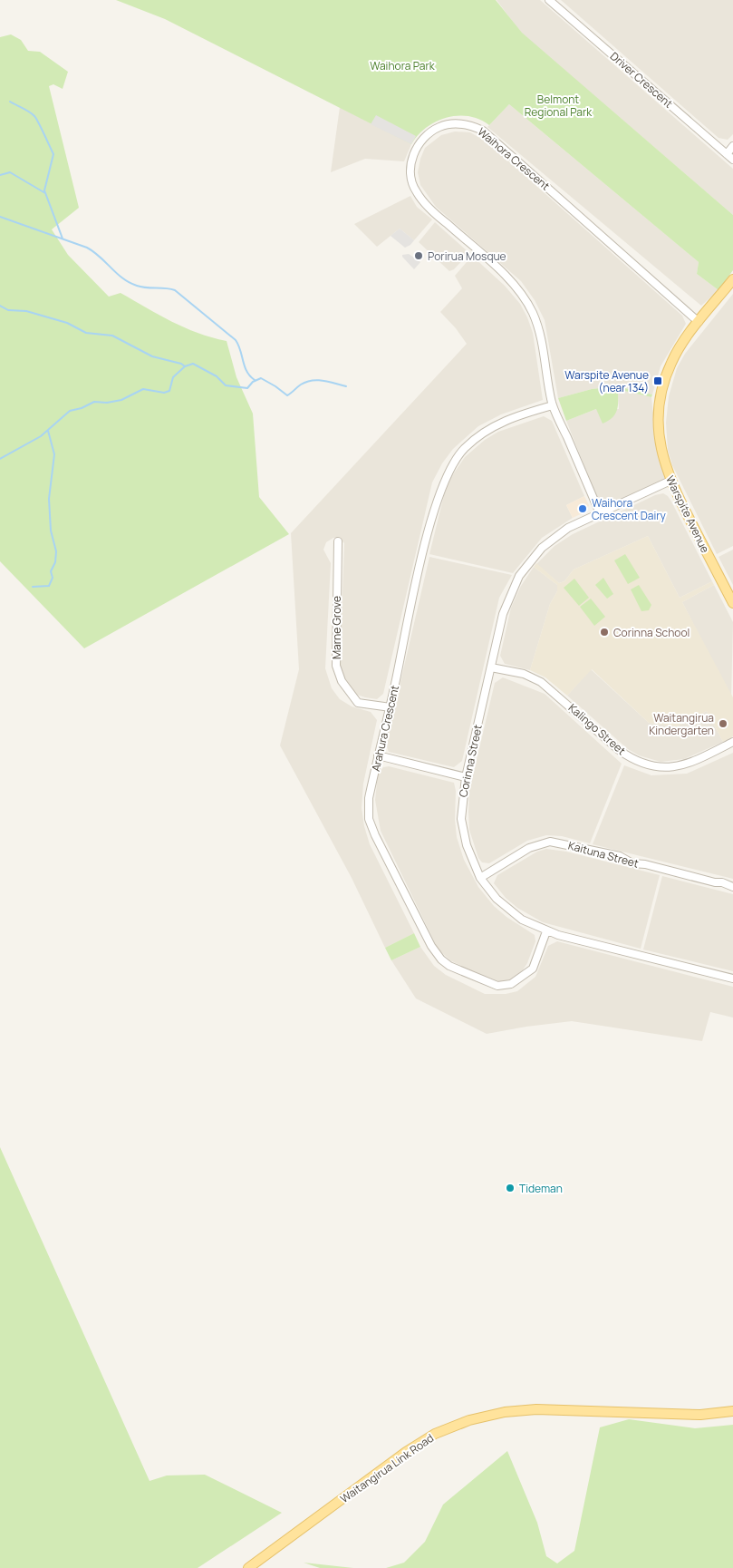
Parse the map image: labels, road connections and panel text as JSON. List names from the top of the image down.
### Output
{
  "streets": {
    "main road": ["Warspite Avenue", "Waitangirua Link Road"],
    "street": [
      "Driver Crescent",
      "Waihora Crescent",
      "Marne Grove",
      "Arahura Crescent",
      "Kalingo Street",
      "Corinna Street",
      "Kaituna Street"
    ]
  },
  "crossings": [
    ["Waihora Crescent", "Warspite Avenue"],
    ["Waihora Crescent", "Arahura Crescent"],
    ["Waihora Crescent", "Corinna Street"],
    ["Warspite Avenue", "Corinna Street"],
    ["Marne Grove", "Arahura Crescent"],
    ["Arahura Crescent", "Corinna Street"],
    ["Kalingo Street", "Corinna Street"],
    ["Corinna Street", "Kaituna Street"]
  ],
  "parks": ["Waihora Park", "Belmont Regional Park"],
  "places": {
    "other": [
      "Porirua Mosque",
      "Waihora Crescent Dairy",
      "Corinna School",
      "Waitangirua Kindergarten",
      "Tideman"
    ],
    "transit": ["Warspite Avenue (near 134)"]
  }
}
